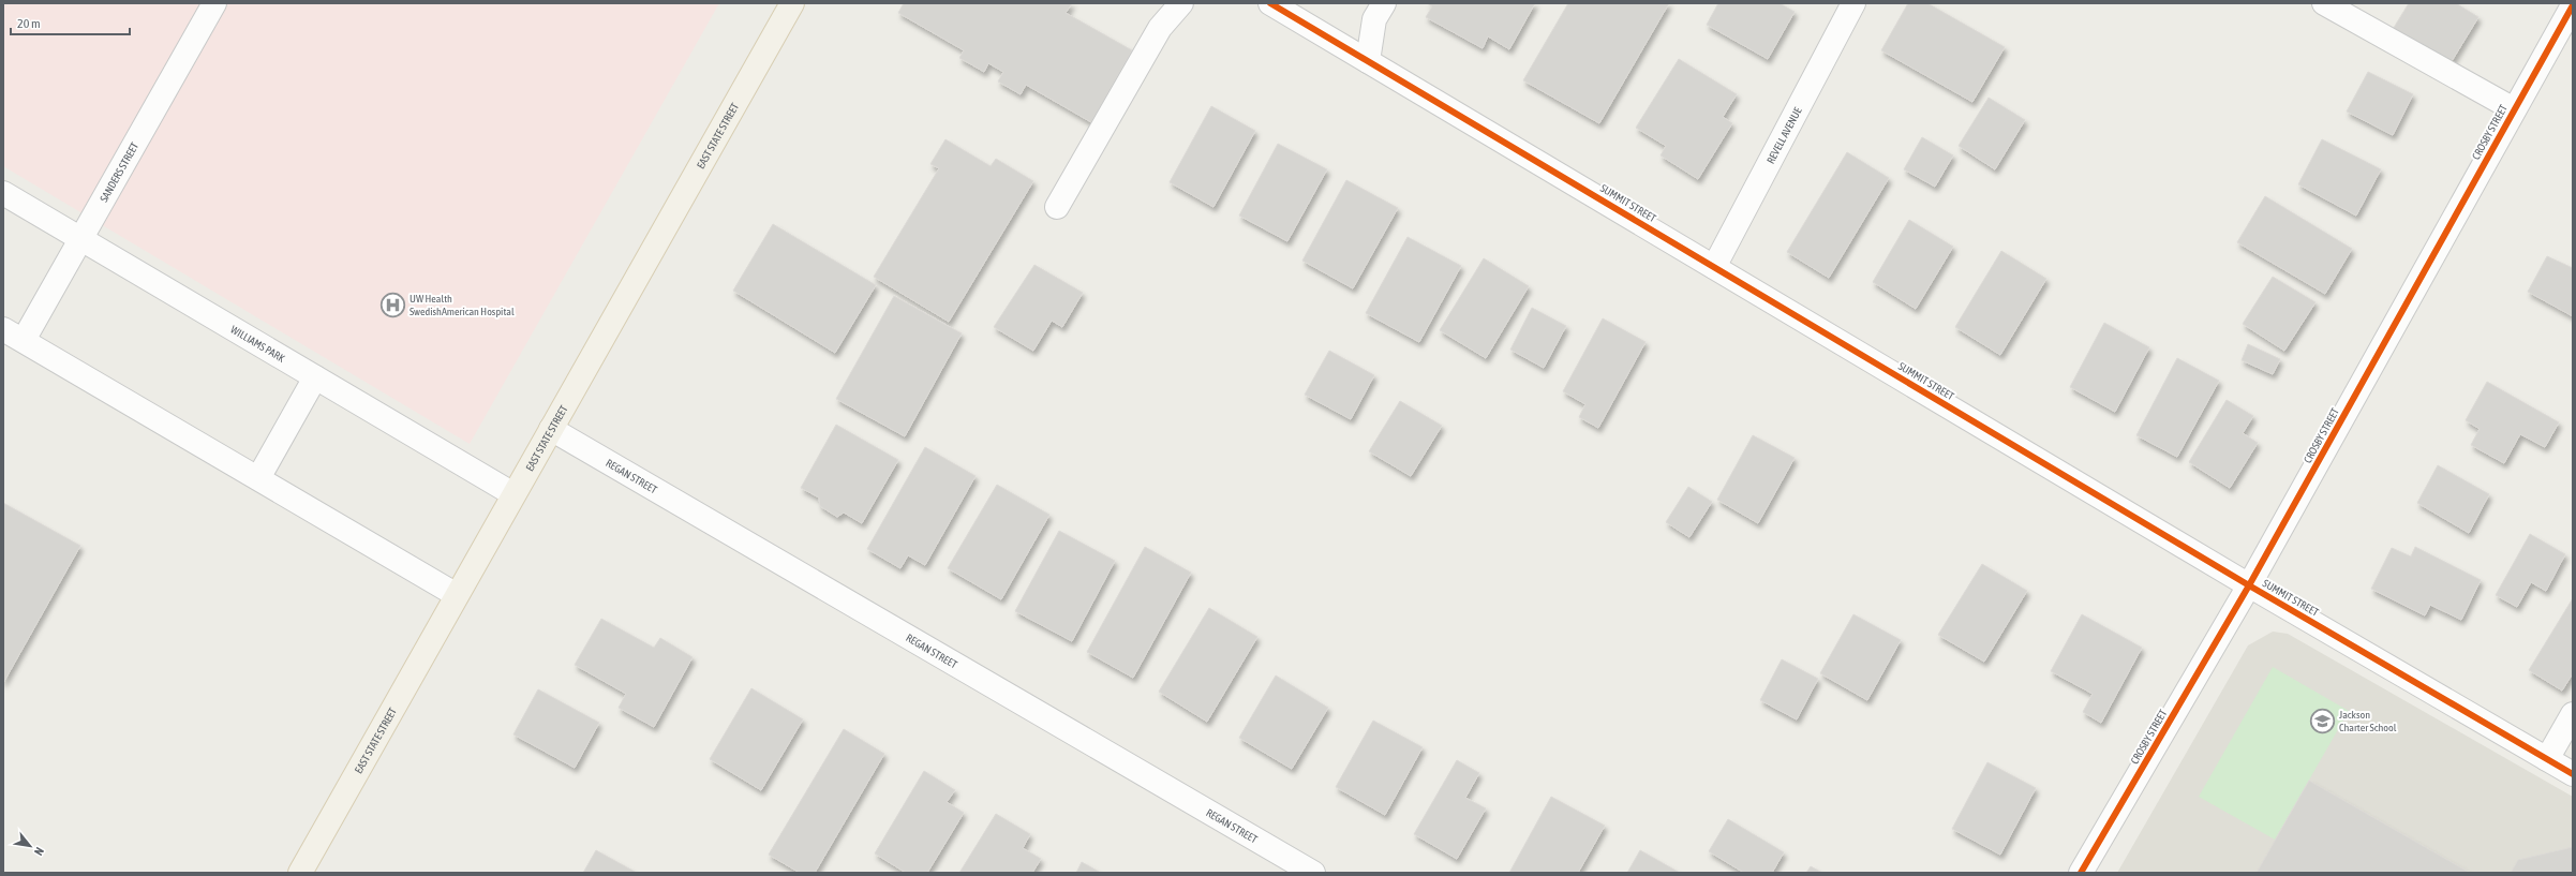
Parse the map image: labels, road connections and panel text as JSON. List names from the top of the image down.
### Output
{
  "streets": {
    "main road": ["EAST STATE STREET"],
    "street": [
      "CROSBY STREET",
      "REVELL AVENUE",
      "SANDERS STREET",
      "SUMMIT STREET",
      "WILLIAMS PARK",
      "REGAN STREET"
    ]
  },
  "crossings": [
    ["CROSBY STREET", "SUMMIT STREET"],
    ["REVELL AVENUE", "SUMMIT STREET"],
    ["EAST STATE STREET", "WILLIAMS PARK"],
    ["EAST STATE STREET", "REGAN STREET"],
    ["SANDERS STREET", "WILLIAMS PARK"]
  ],
  "places": {
    "hospital": ["UW Health SwedishAmerican Hospital"],
    "school or university": ["Jackson Charter School"]
  },
  "scale_bar": "20 m",
  "north": "bottom right"
}
